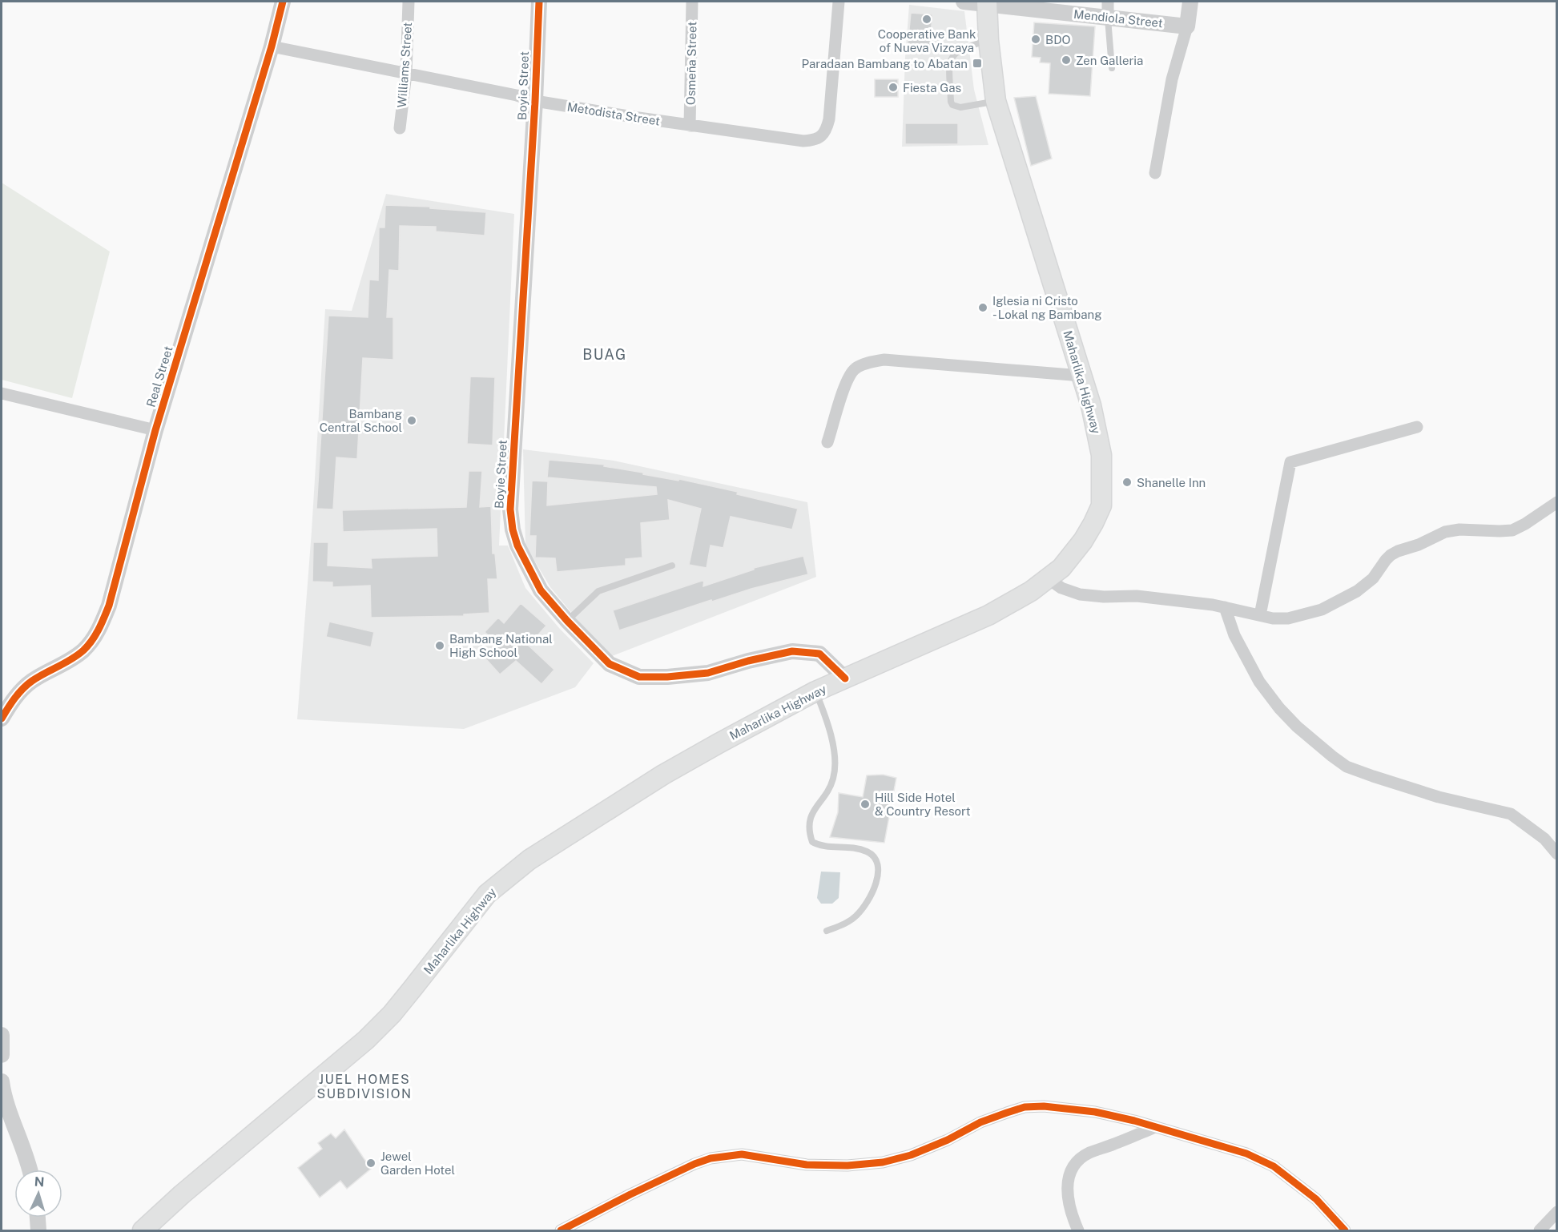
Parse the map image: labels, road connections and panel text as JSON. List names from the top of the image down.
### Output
{
  "streets": {
    "main road": ["Maharlika Highway"],
    "street": [
      "Mendiola Street",
      "Osmeña Street",
      "Williams Street",
      "Boyie Street",
      "Metodista Street",
      "Real Street"
    ]
  },
  "crossings": [
    ["Mendiola Street", "Maharlika Highway"],
    ["Osmeña Street", "Metodista Street"],
    ["Williams Street", "Metodista Street"],
    ["Boyie Street", "Metodista Street"],
    ["Boyie Street", "Maharlika Highway"],
    ["Metodista Street", "Real Street"]
  ],
  "districts": ["BUAG", "JUEL HOMES SUBDIVISION"],
  "places": {
    "other": [
      "Cooperative Bank of Nueva Vizcaya",
      "BDO",
      "Zen Galleria",
      "Fiesta Gas",
      "Iglesia ni Cristo - Lokal ng Bambang",
      "Bambang Central School",
      "Shanelle Inn",
      "Bambang National High School",
      "Hill Side Hotel & Country Resort",
      "Jewel Garden Hotel"
    ],
    "transit": ["Paradaan Bambang to Abatan"]
  },
  "north": "top"
}
